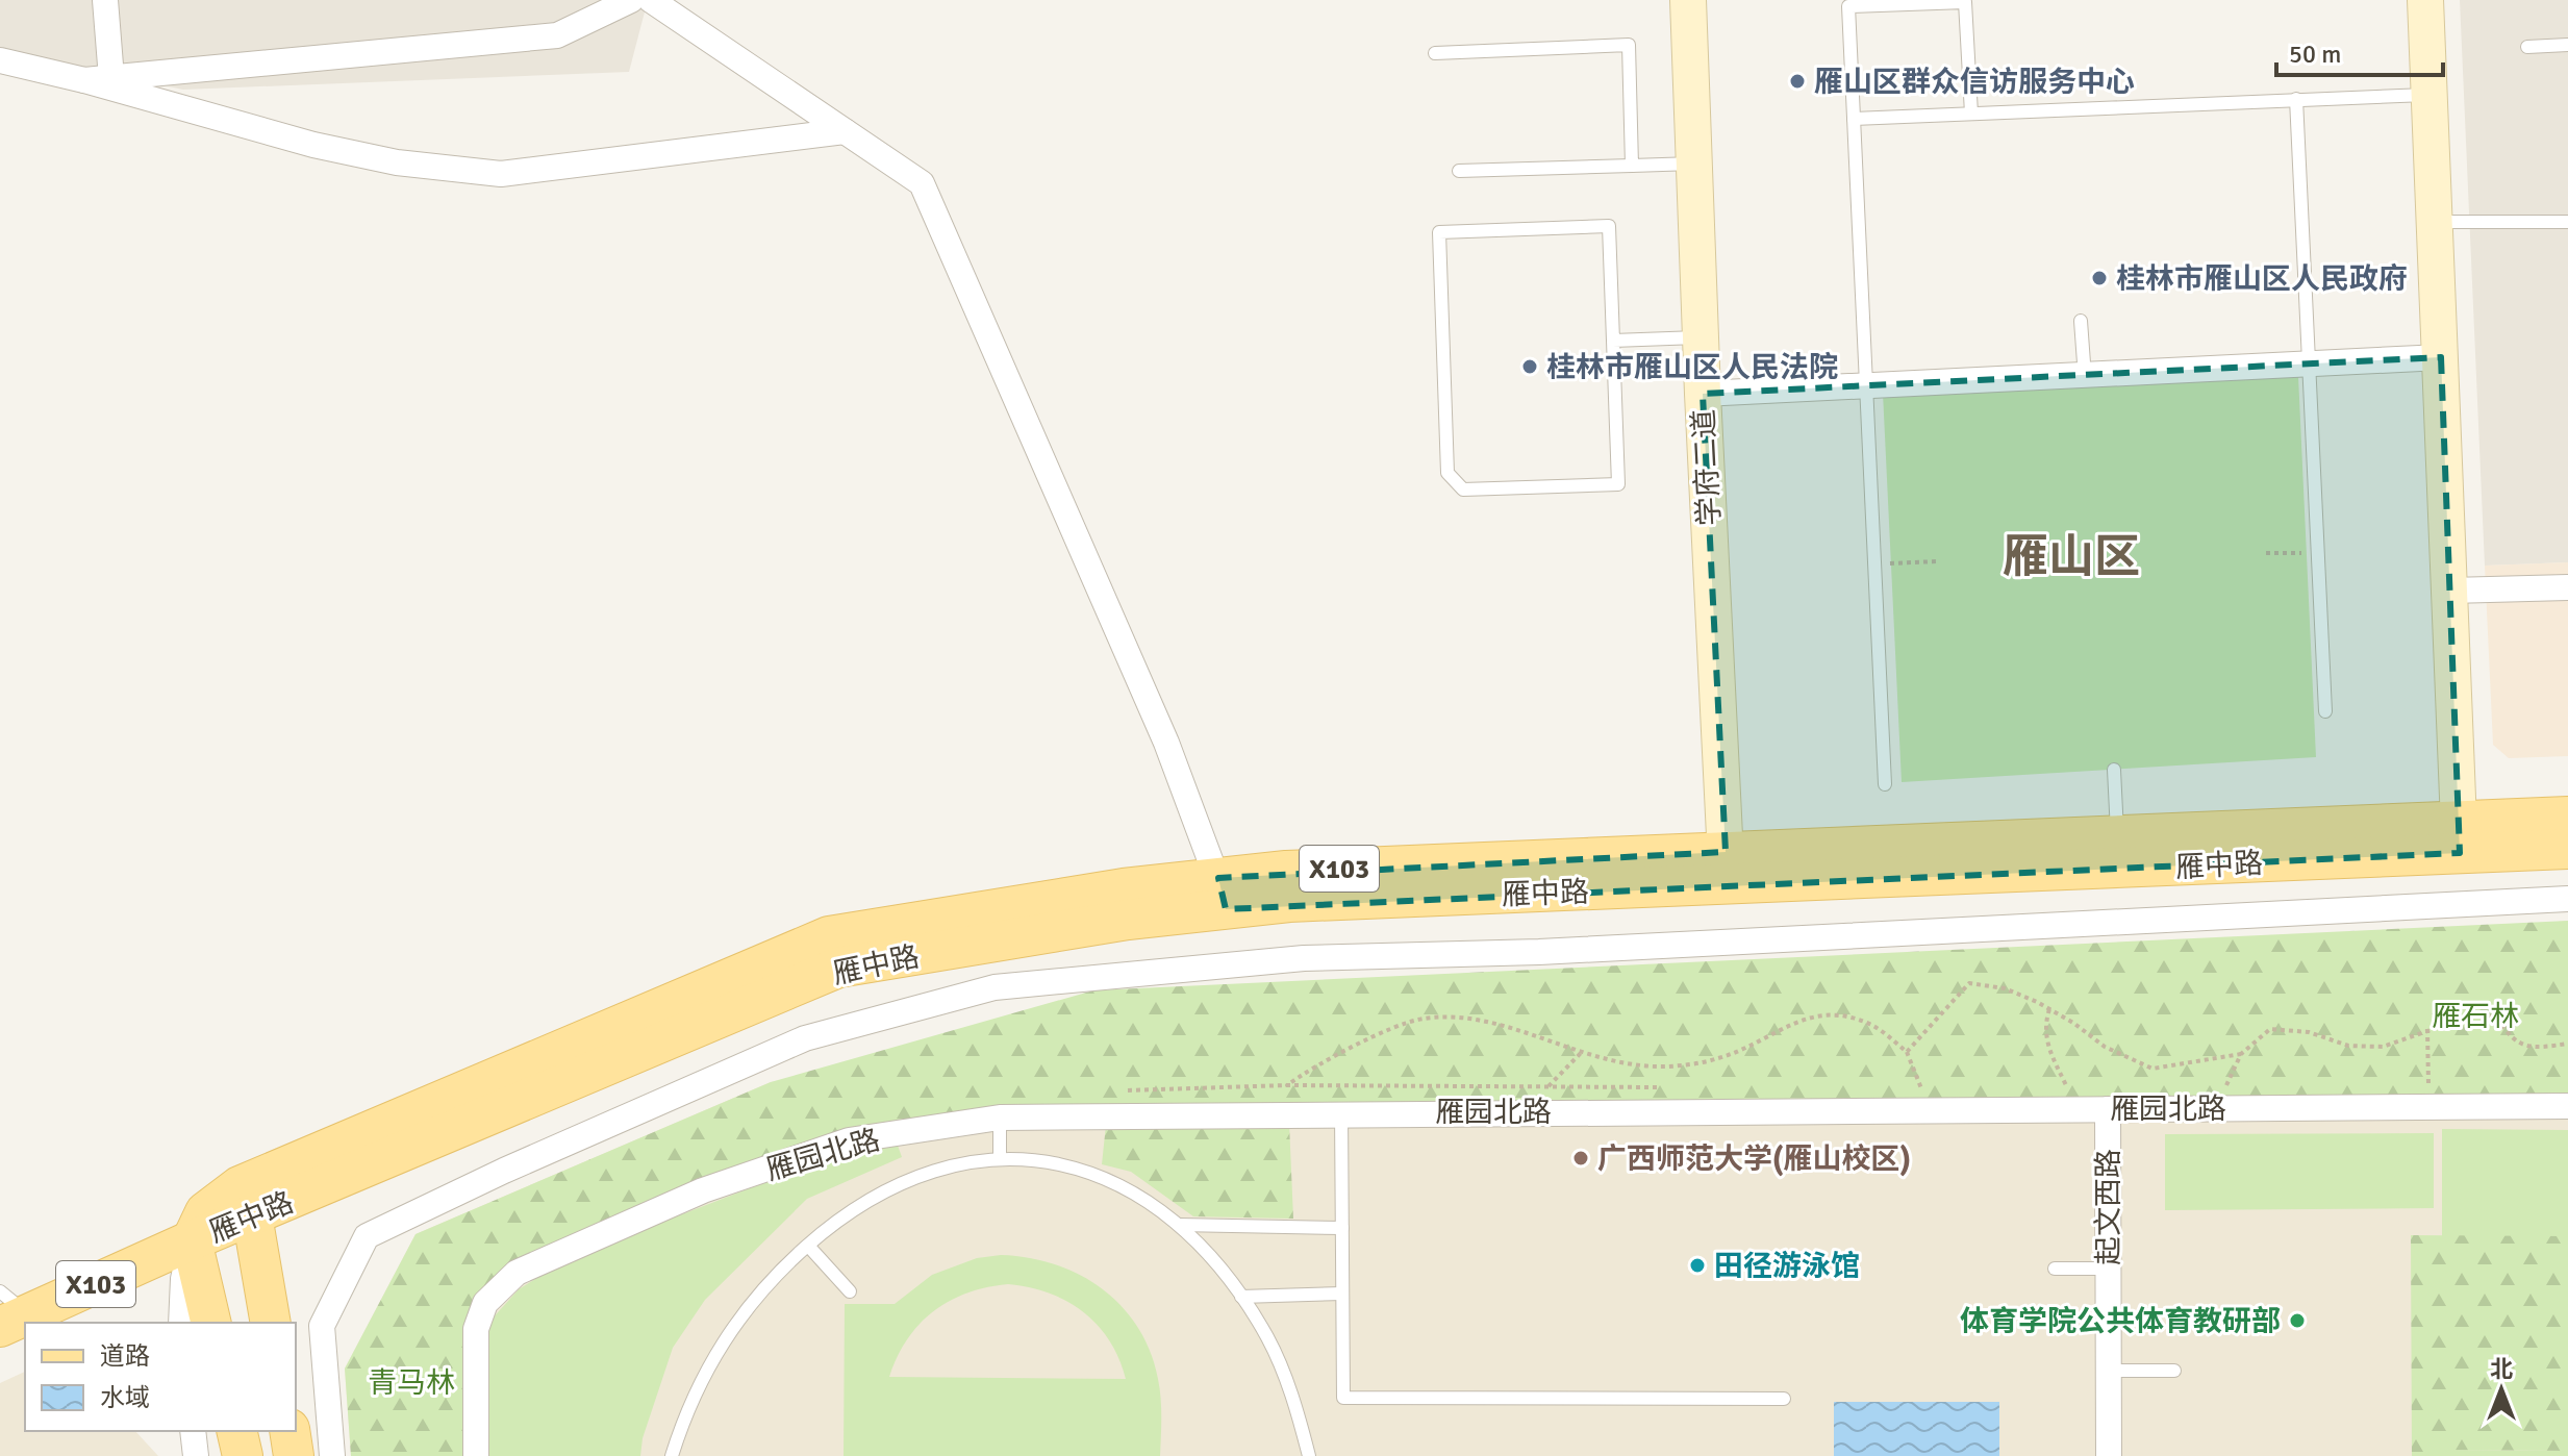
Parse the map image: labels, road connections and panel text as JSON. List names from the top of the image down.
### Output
{
  "streets": {
    "main road": ["雁中路", "X103"],
    "street": ["学府二道", "雁园北路", "起文西路"]
  },
  "crossings": [
    ["学府二道", "雁中路"],
    ["雁中路", "X103"],
    ["雁园北路", "起文西路"]
  ],
  "districts": ["雁山区"],
  "parks": ["雁石林", "青马林"],
  "places": [
    "雁山区群众信访服务中心",
    "桂林市雁山区人民政府",
    "桂林市雁山区人民法院",
    "广西师范大学(雁山校区)",
    "田径游泳馆",
    "体育学院公共体育教研部"
  ],
  "legend": ["道路", "水域"],
  "scale_bar": "50 m",
  "north": "top"
}
